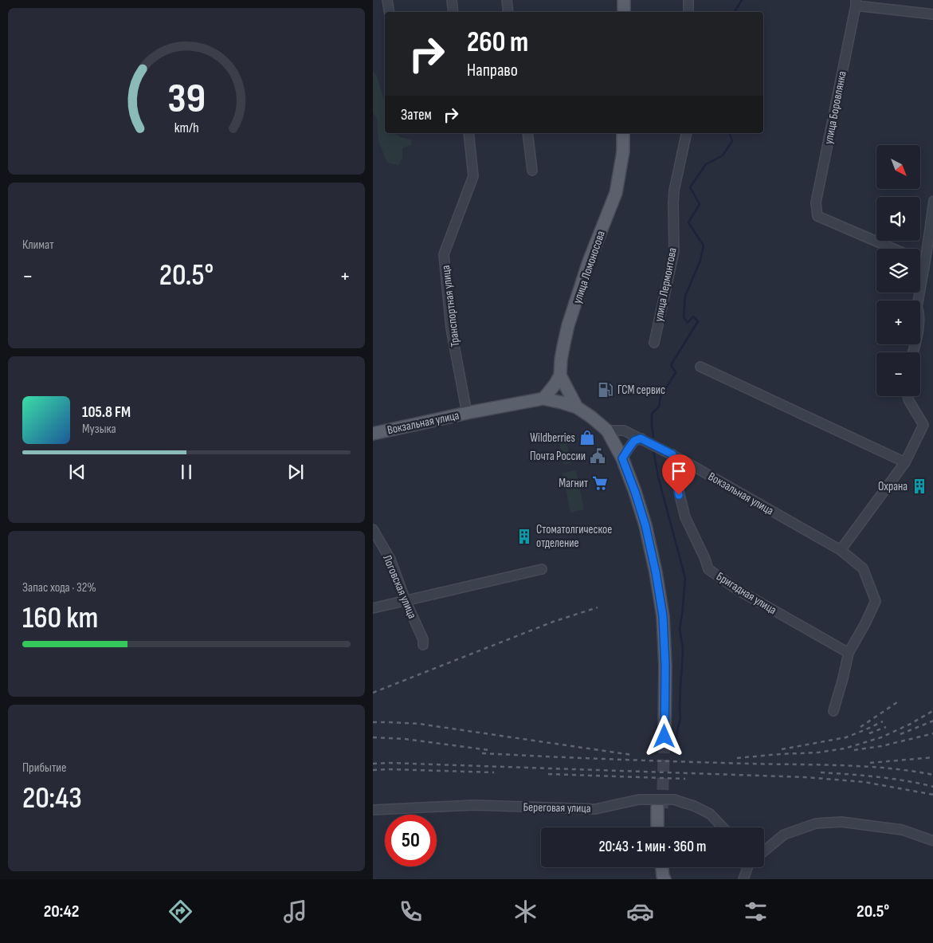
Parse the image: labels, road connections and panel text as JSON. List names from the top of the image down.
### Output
{
  "streets": {
    "main road": ["улица Ломоносова", "Вокзальная улица"],
    "street": [
      "улица Боровлянка",
      "улица Лермонтова",
      "Транспортная улица",
      "Логовская улица",
      "Бригадная улица",
      "Береговая улица"
    ]
  },
  "crossings": [
    ["улица Ломоносова", "Вокзальная улица"],
    ["Транспортная улица", "Вокзальная улица"],
    ["Вокзальная улица", "Бригадная улица"]
  ],
  "places": {
    "fuel station": ["ГСМ сервис"],
    "shop": ["Wildberries"],
    "public building": ["Почта России"],
    "supermarket": ["Магнит"],
    "building": ["Охрана", "Стоматолгическое отделение"]
  },
  "north": "bottom right",
  "page": {
    "turn": ["260 m", "Направо"],
    "then": "Затем",
    "map_buttons": ["+", "−"],
    "tile": [
      "Климат",
      ["Запас хода · 32%", "160 km"],
      ["Прибытие", "20:43"]
    ],
    "heat": ["−", "20.5°", "+"],
    "song": ["105.8 FM", "Музыка"],
    "limit": "50",
    "trip": "20:43 · 1 мин · 360 m",
    "tabs": ["20:42", "20.5°"],
    "gauge": ["39", "km/h"]
  }
}
